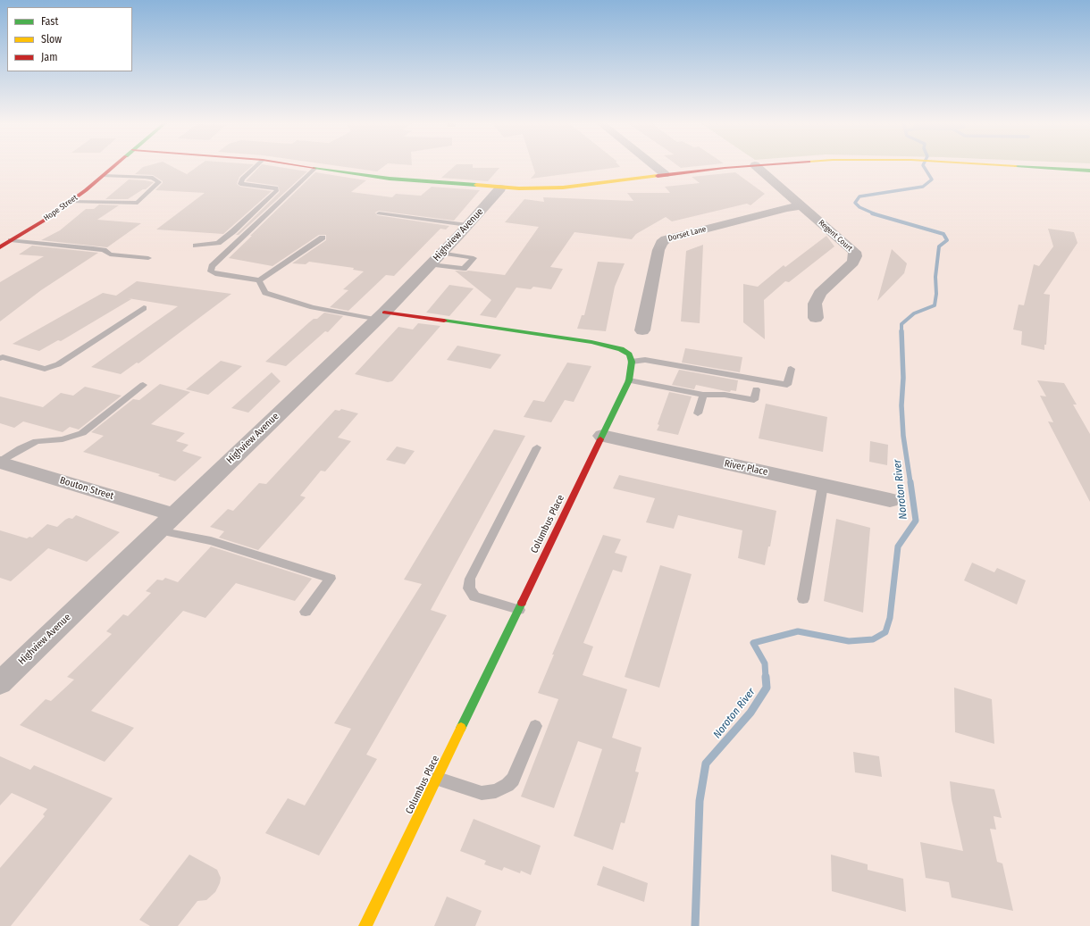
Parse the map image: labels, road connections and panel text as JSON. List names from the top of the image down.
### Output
{
  "streets": {
    "street": [
      "Hope Street",
      "Dorset Lane",
      "Highview Avenue",
      "Regent Court",
      "River Place",
      "Bouton Street",
      "Columbus Place"
    ]
  },
  "crossings": [
    ["Dorset Lane", "Regent Court"],
    ["Highview Avenue", "Bouton Street"],
    ["River Place", "Columbus Place"]
  ],
  "water": ["Noroton River"],
  "legend": ["Fast", "Slow", "Jam"]
}
